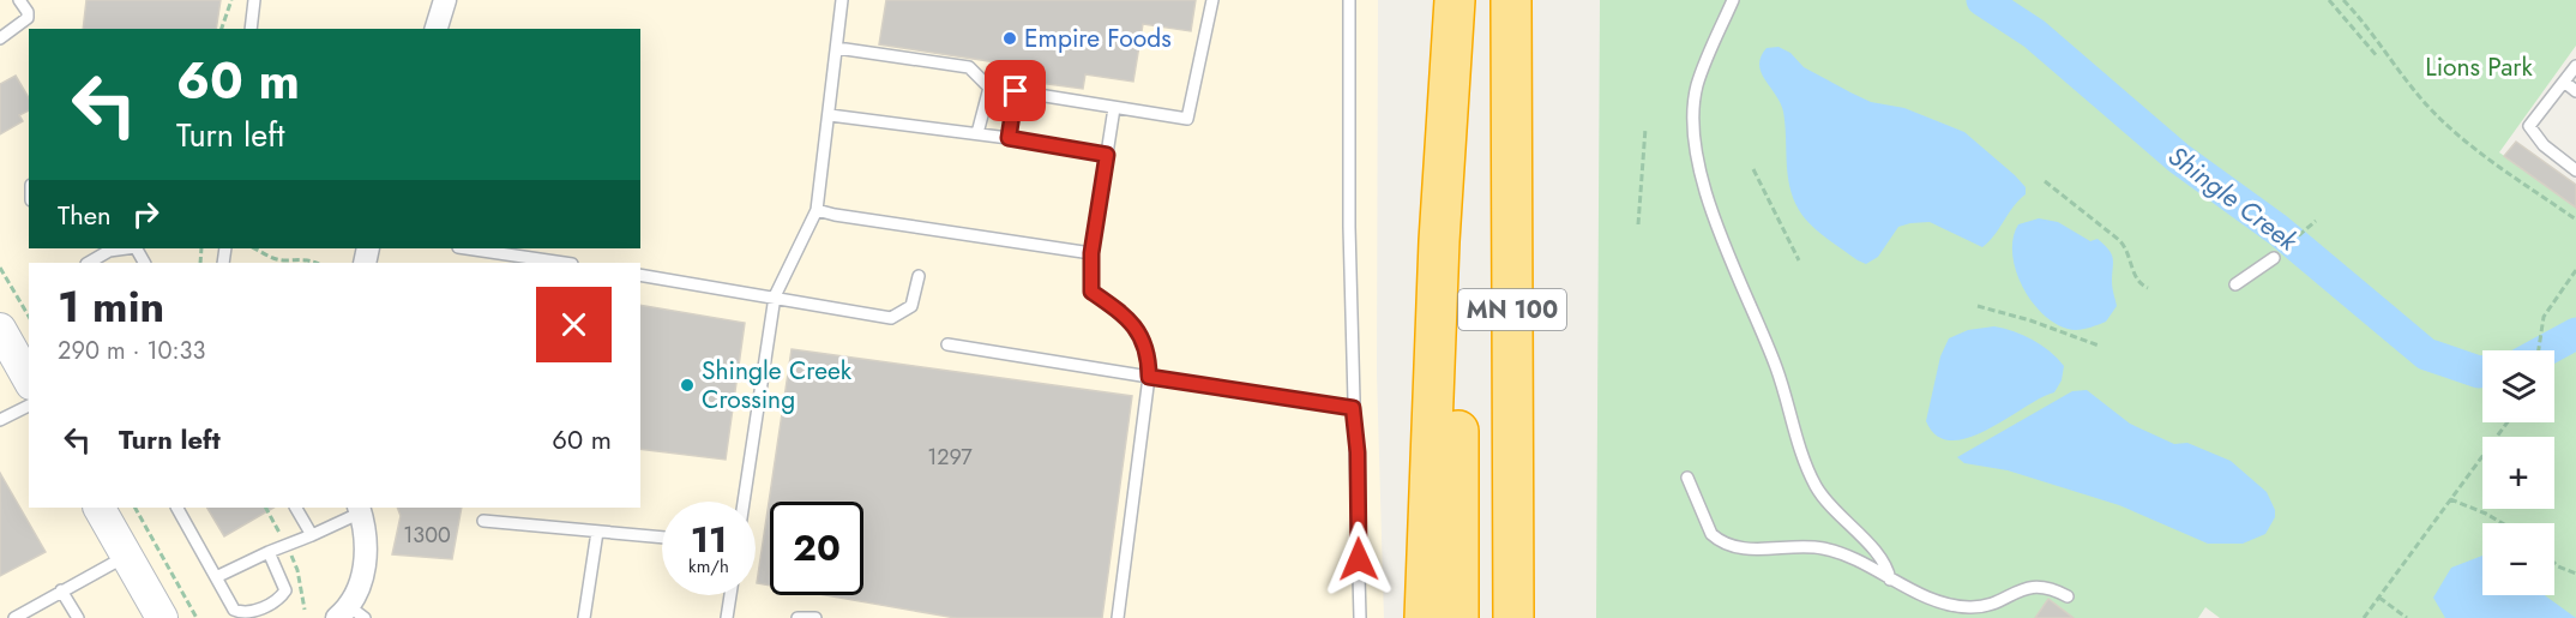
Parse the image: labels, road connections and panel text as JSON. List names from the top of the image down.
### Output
{
  "streets": {
    "highway": ["MN 100"]
  },
  "water": ["Shingle Creek"],
  "parks": ["Lions Park"],
  "places": ["Empire Foods", "Shingle Creek Crossing"],
  "house_numbers": ["1297", "1300"],
  "page": {
    "turn": ["60 m", "Turn left"],
    "then": "Then",
    "heading": ["1 min", "290 m · 10:33"],
    "map_buttons": ["+", "−"],
    "list": [
      {
        "name": "Turn left",
        "value": "60 m"
      }
    ],
    "speed": "11 km/h",
    "limit": "20"
  }
}
